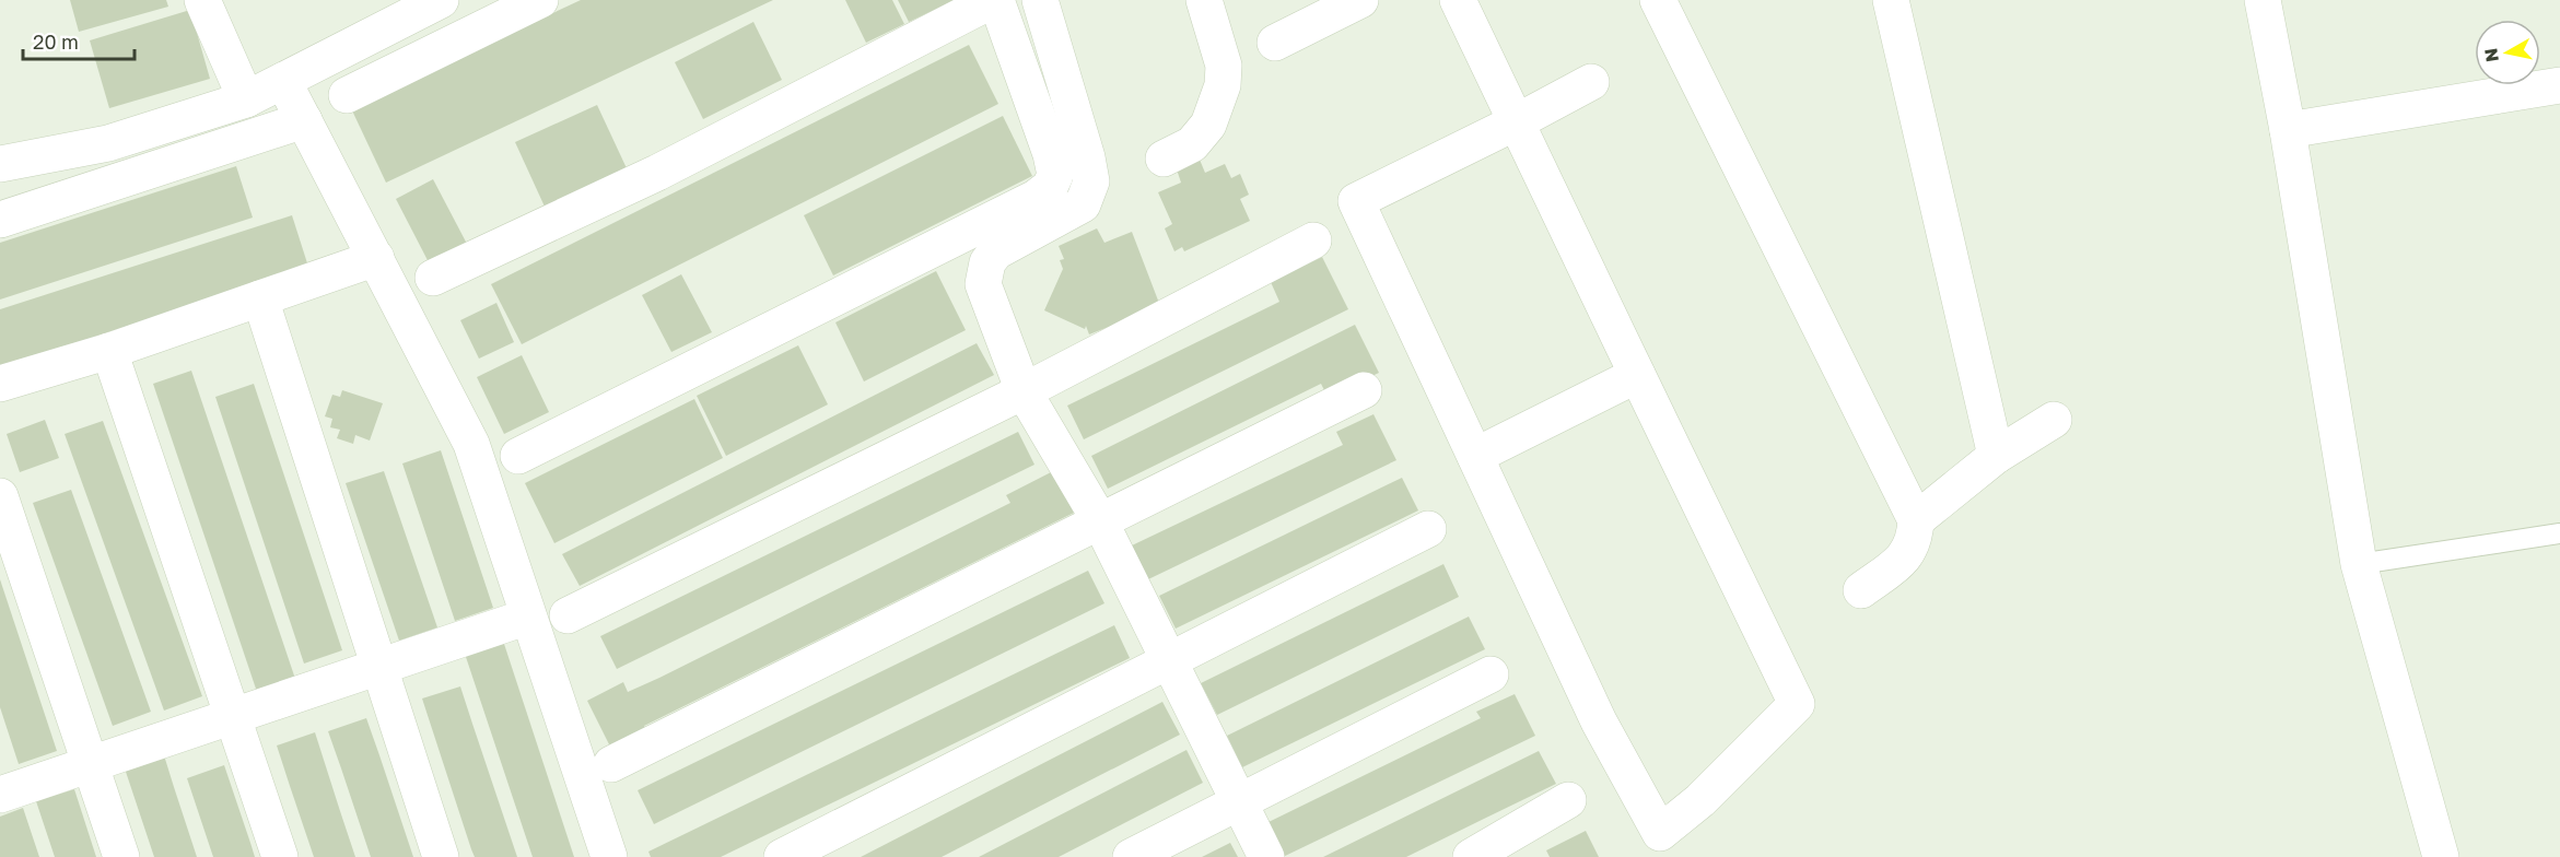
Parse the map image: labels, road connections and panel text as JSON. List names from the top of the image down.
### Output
{
  "scale_bar": "20 m",
  "north": "left"
}
